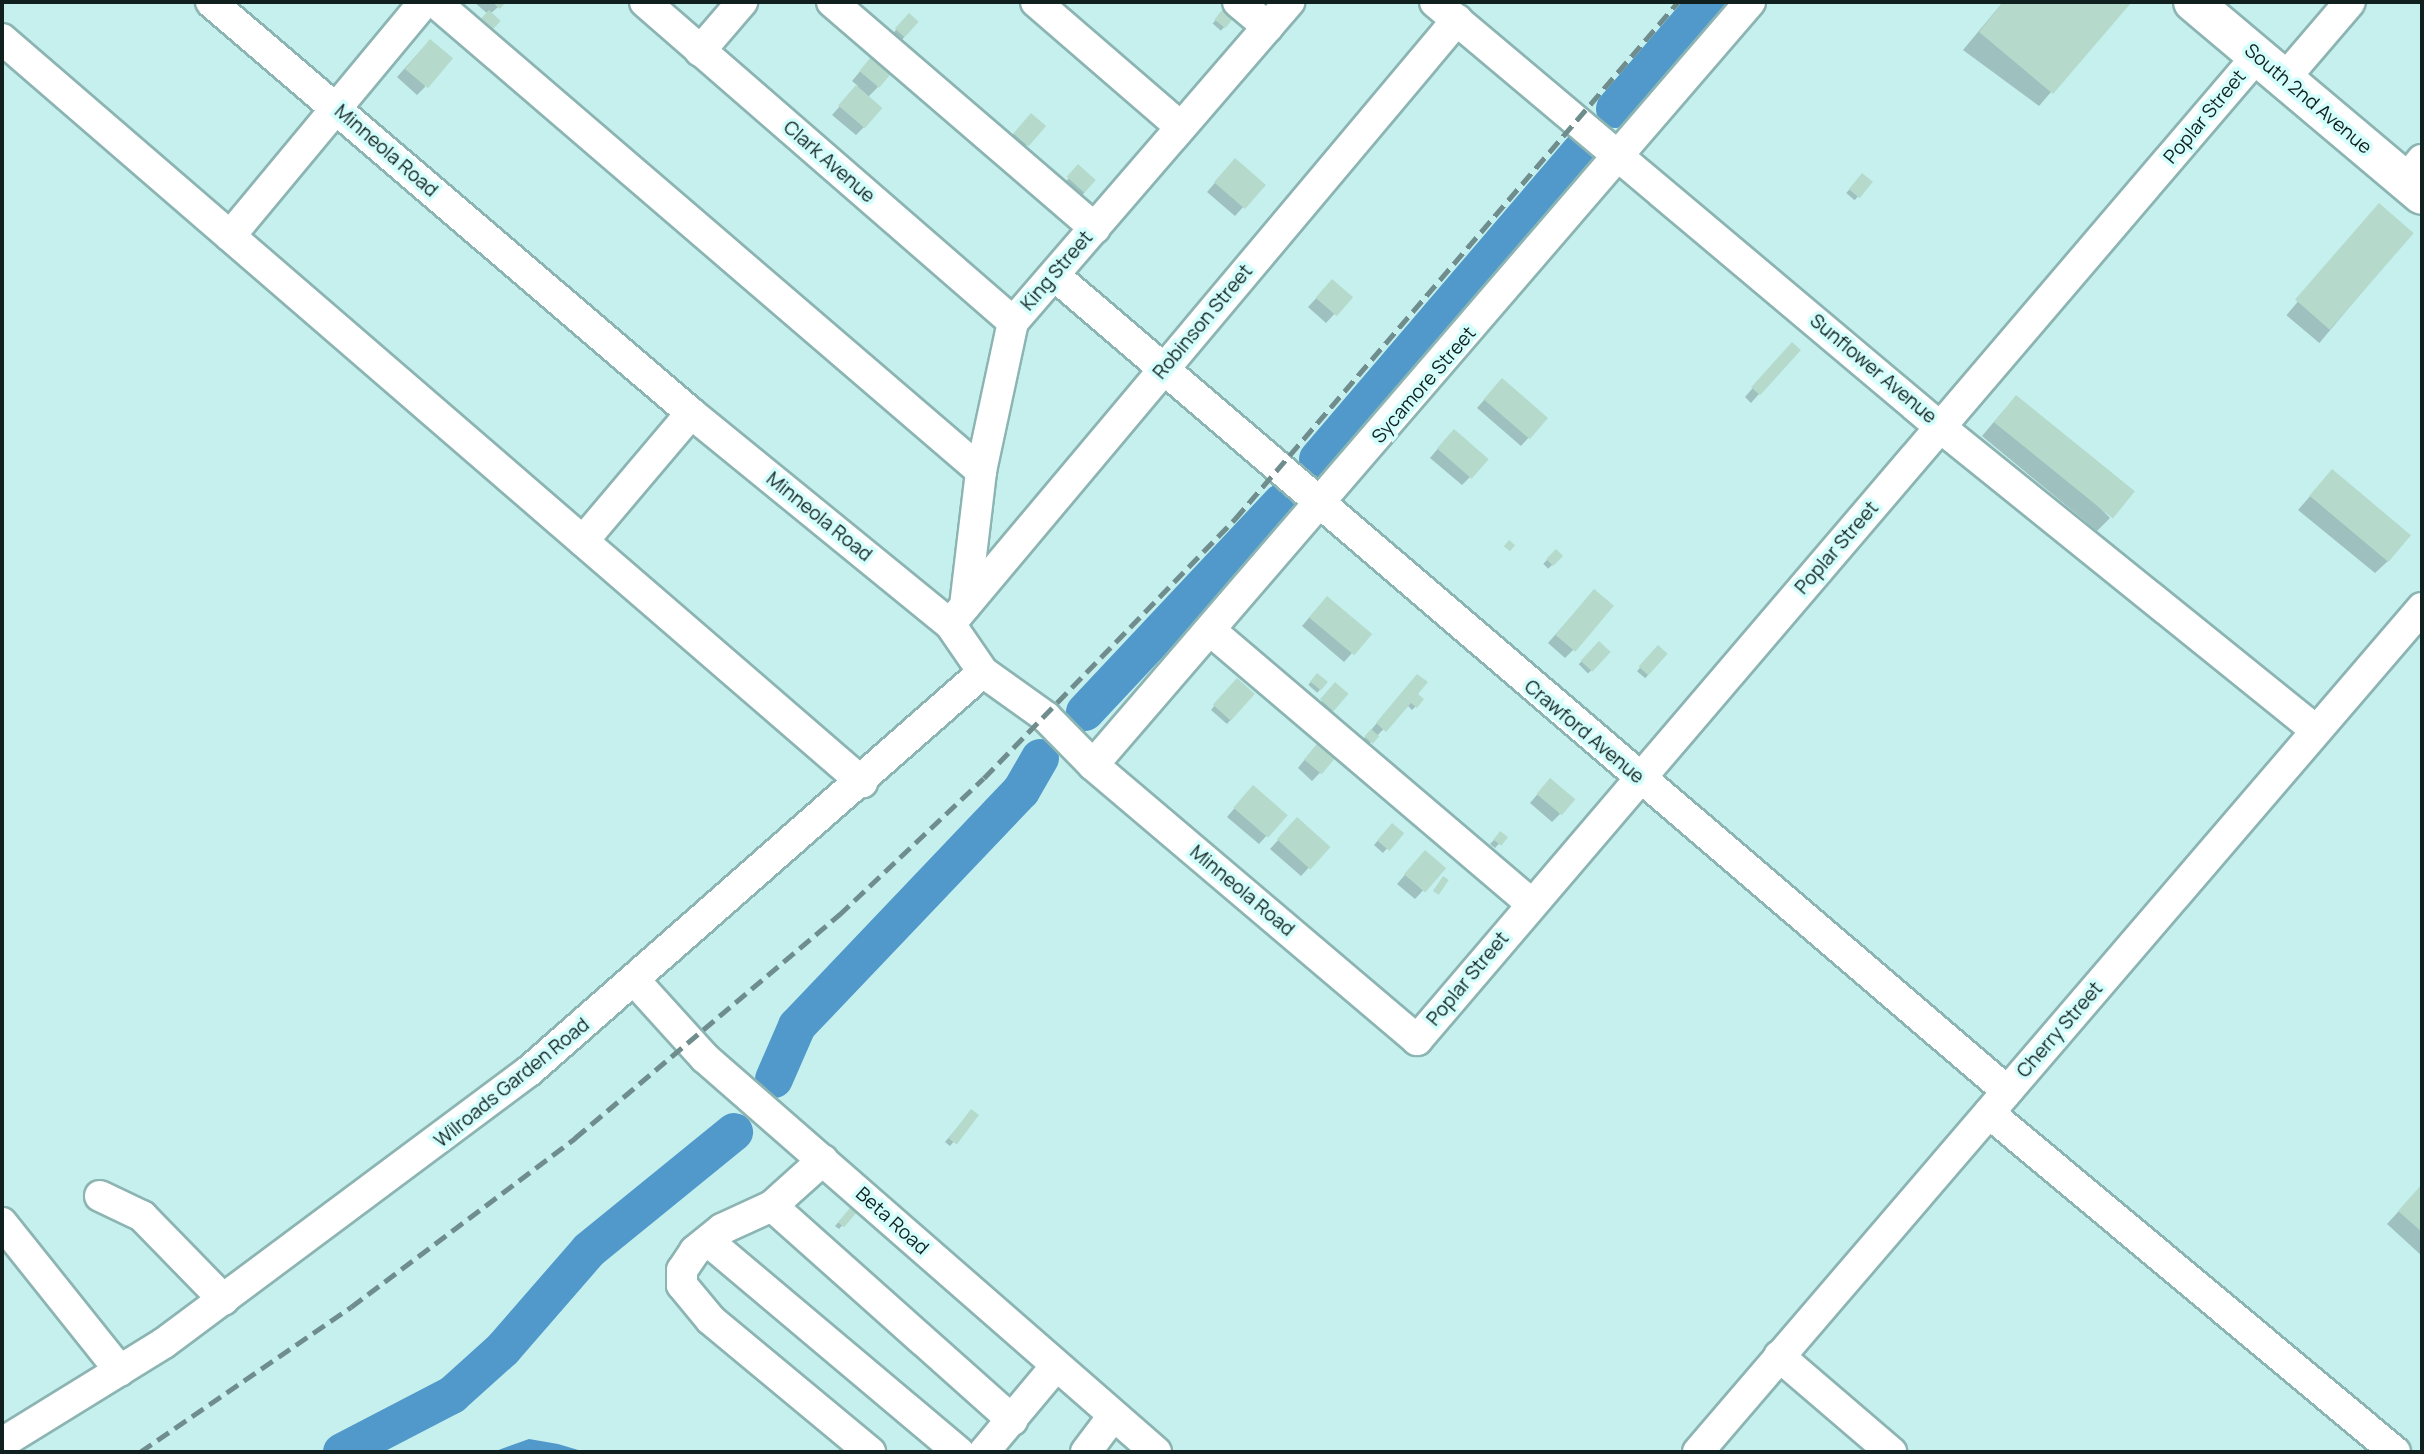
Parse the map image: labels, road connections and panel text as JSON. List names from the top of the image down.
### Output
{
  "streets": {
    "main road": ["South 2nd Avenue"],
    "street": [
      "Poplar Street",
      "Minneola Road",
      "Clark Avenue",
      "King Street",
      "Robinson Street",
      "Sunflower Avenue",
      "Sycamore Street",
      "Crawford Avenue",
      "Cherry Street",
      "Wilroads Garden Road",
      "Beta Road"
    ]
  },
  "crossings": [
    ["South 2nd Avenue", "Poplar Street"],
    ["Poplar Street", "Minneola Road"],
    ["Poplar Street", "Sunflower Avenue"],
    ["Poplar Street", "Crawford Avenue"],
    ["Minneola Road", "King Street"],
    ["Minneola Road", "Robinson Street"],
    ["Minneola Road", "Sycamore Street"],
    ["Minneola Road", "Wilroads Garden Road"],
    ["Clark Avenue", "King Street"],
    ["King Street", "Robinson Street"],
    ["King Street", "Crawford Avenue"],
    ["Robinson Street", "Sunflower Avenue"],
    ["Robinson Street", "Crawford Avenue"],
    ["Sunflower Avenue", "Sycamore Street"],
    ["Sunflower Avenue", "Cherry Street"],
    ["Sycamore Street", "Crawford Avenue"],
    ["Crawford Avenue", "Cherry Street"],
    ["Wilroads Garden Road", "Beta Road"]
  ]
}
